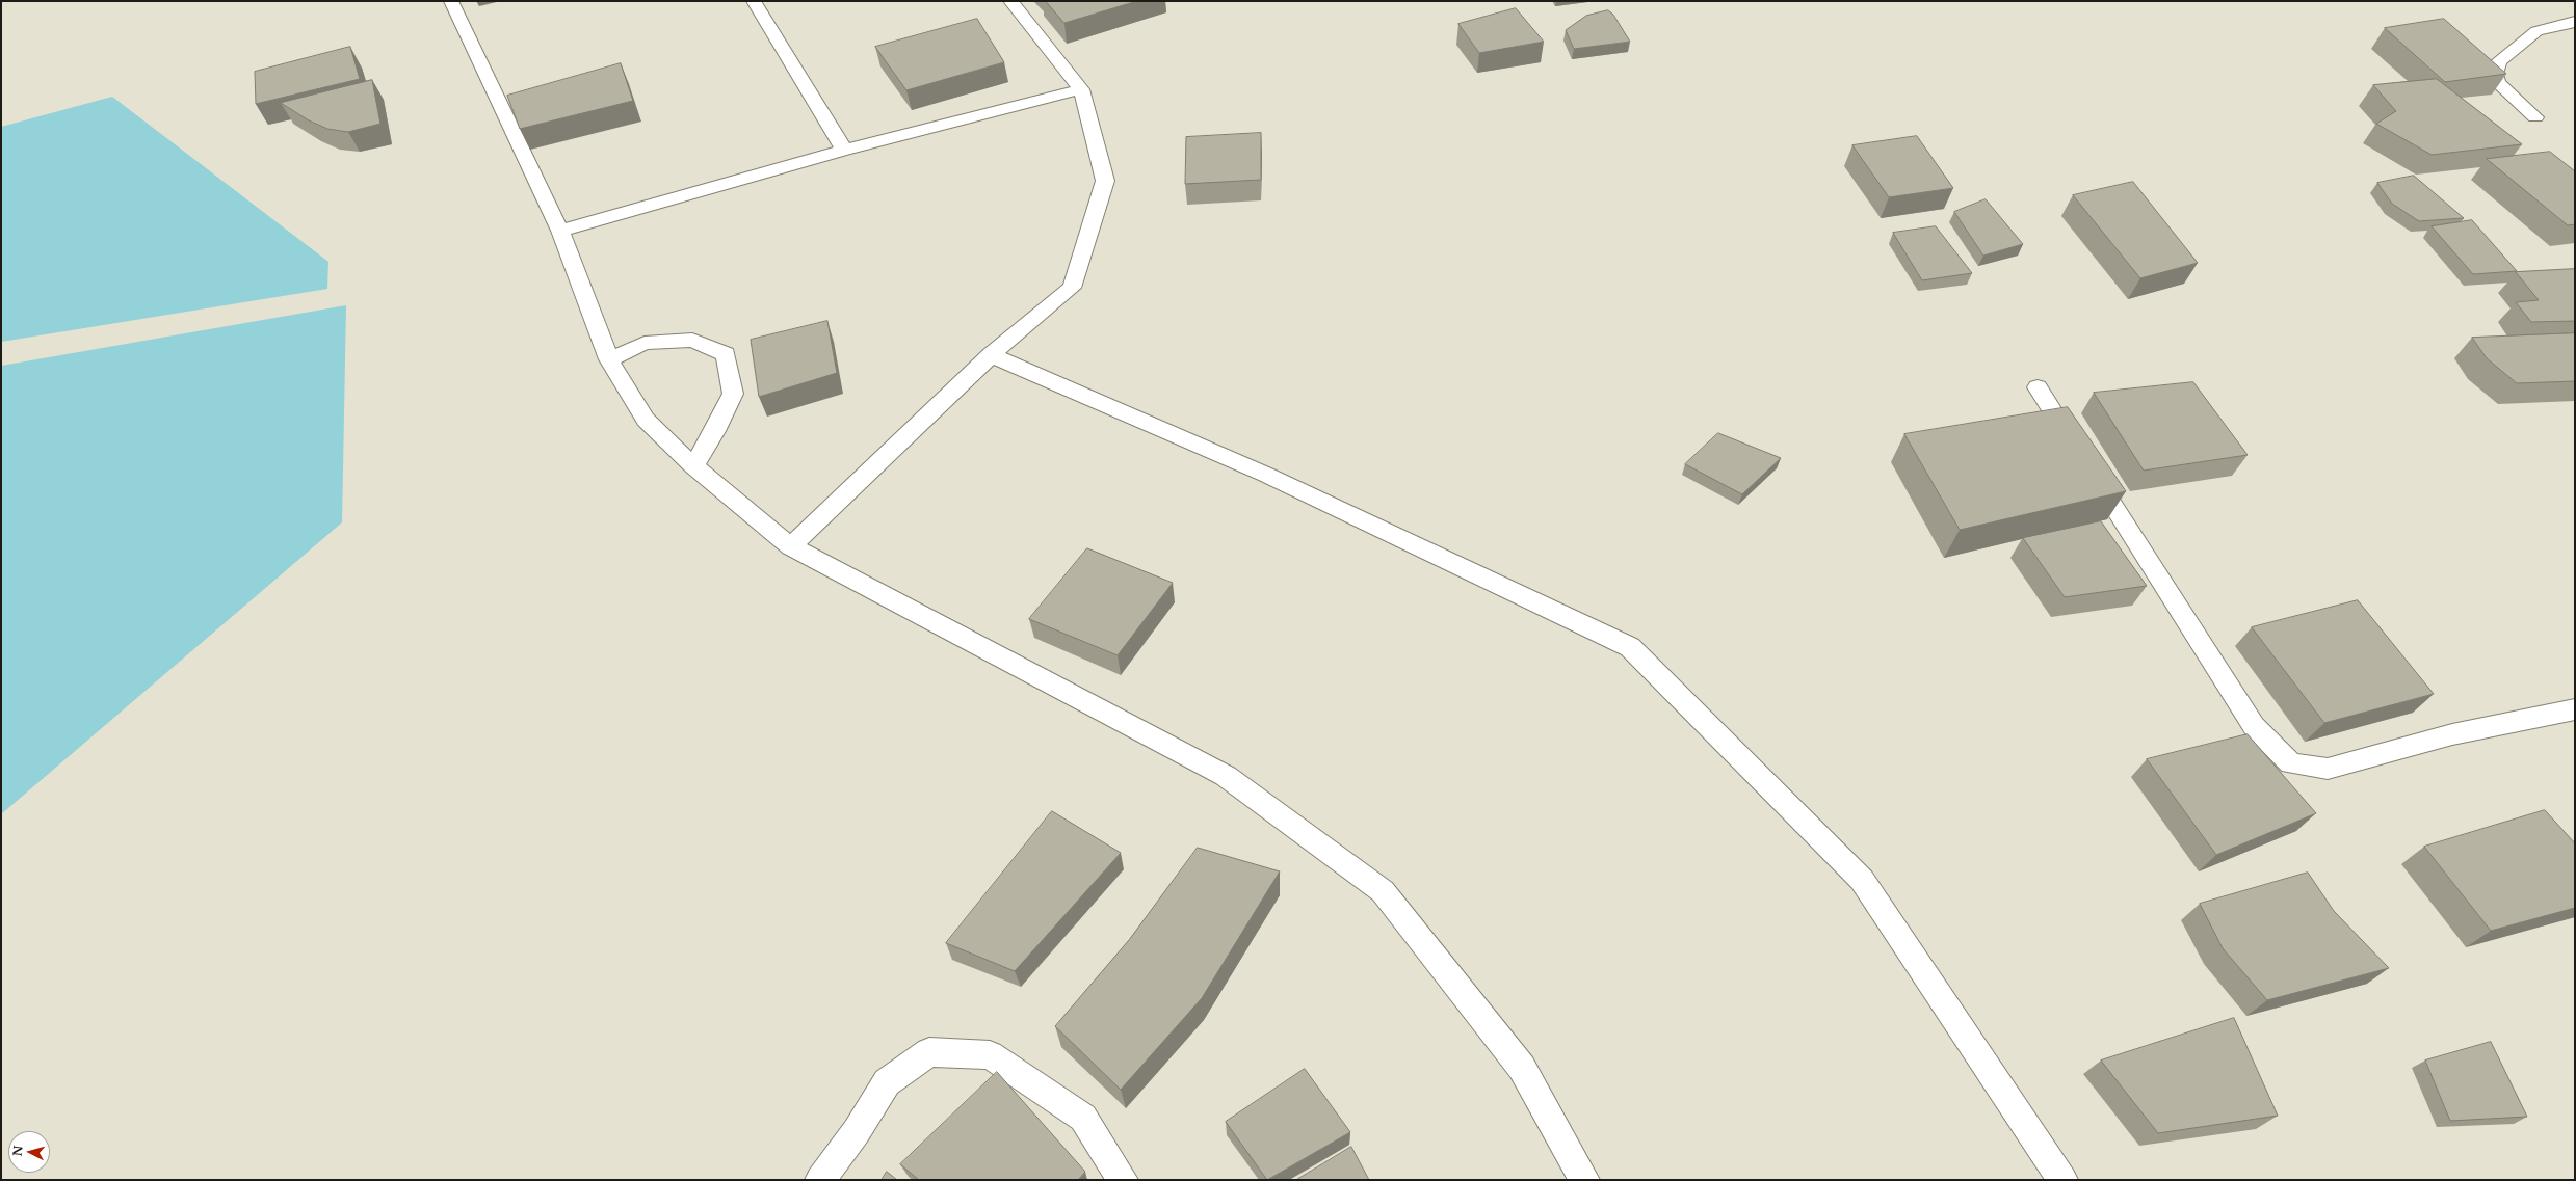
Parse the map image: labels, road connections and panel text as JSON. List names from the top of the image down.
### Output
{
  "north": "left"
}
